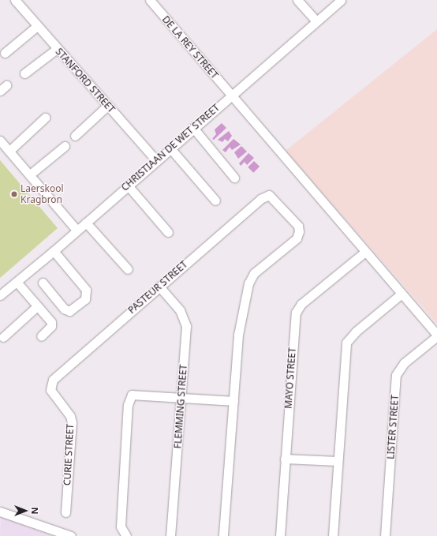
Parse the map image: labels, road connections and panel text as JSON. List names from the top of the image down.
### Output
{
  "streets": {
    "street": [
      "DE LA REY STREET",
      "STANFORD STREET",
      "CHRISTIAAN DE WET STREET",
      "PASTEUR STREET",
      "MAYO STREET",
      "FLEMMING STREET",
      "LISTER STREET",
      "CURIE STREET"
    ]
  },
  "crossings": [
    ["DE LA REY STREET", "CHRISTIAAN DE WET STREET"],
    ["DE LA REY STREET", "MAYO STREET"],
    ["DE LA REY STREET", "LISTER STREET"],
    ["STANFORD STREET", "CHRISTIAAN DE WET STREET"],
    ["PASTEUR STREET", "FLEMMING STREET"],
    ["PASTEUR STREET", "CURIE STREET"]
  ],
  "places": ["Laerskool Kragbron"],
  "north": "right"
}
